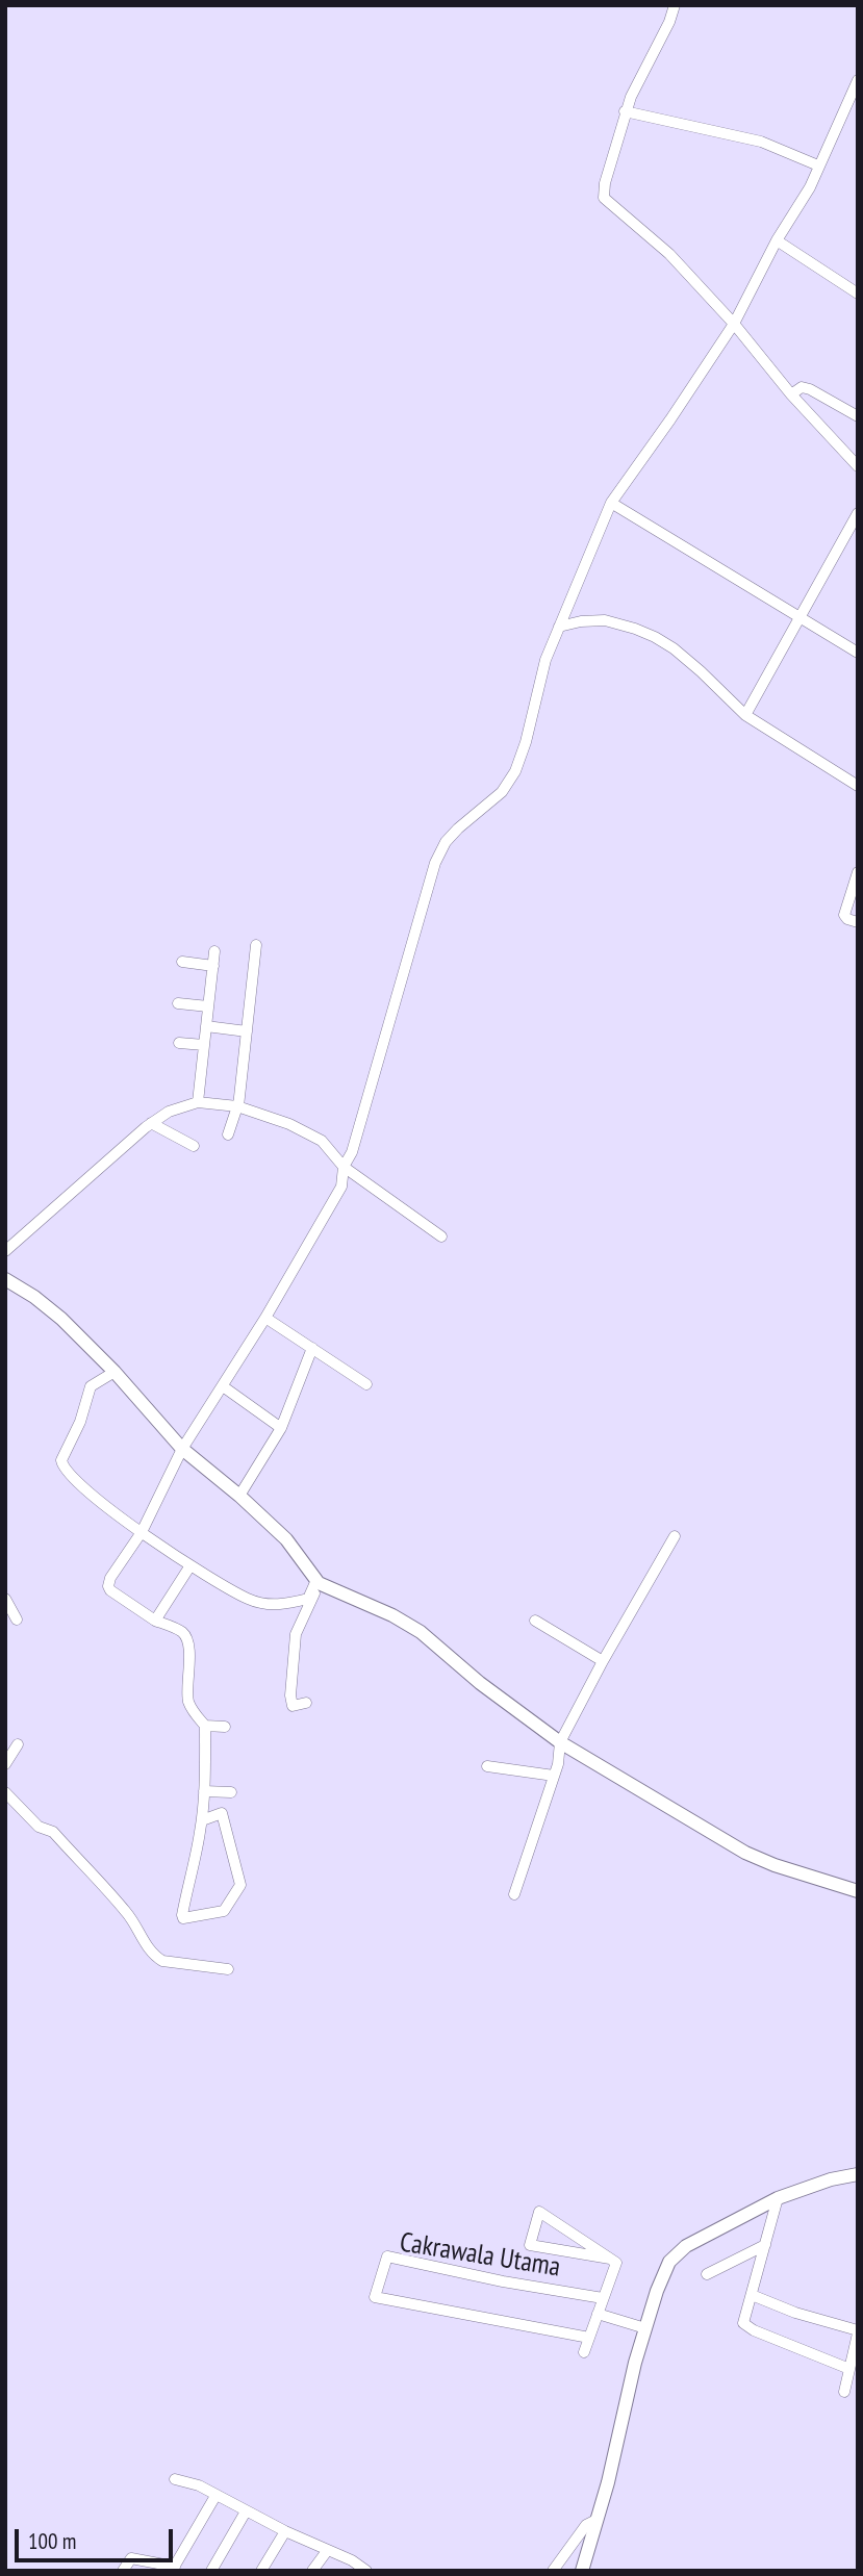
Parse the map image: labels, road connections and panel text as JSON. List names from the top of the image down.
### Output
{
  "streets": {
    "street": ["Cakrawala Utama"]
  },
  "scale_bar": "100 m"
}
